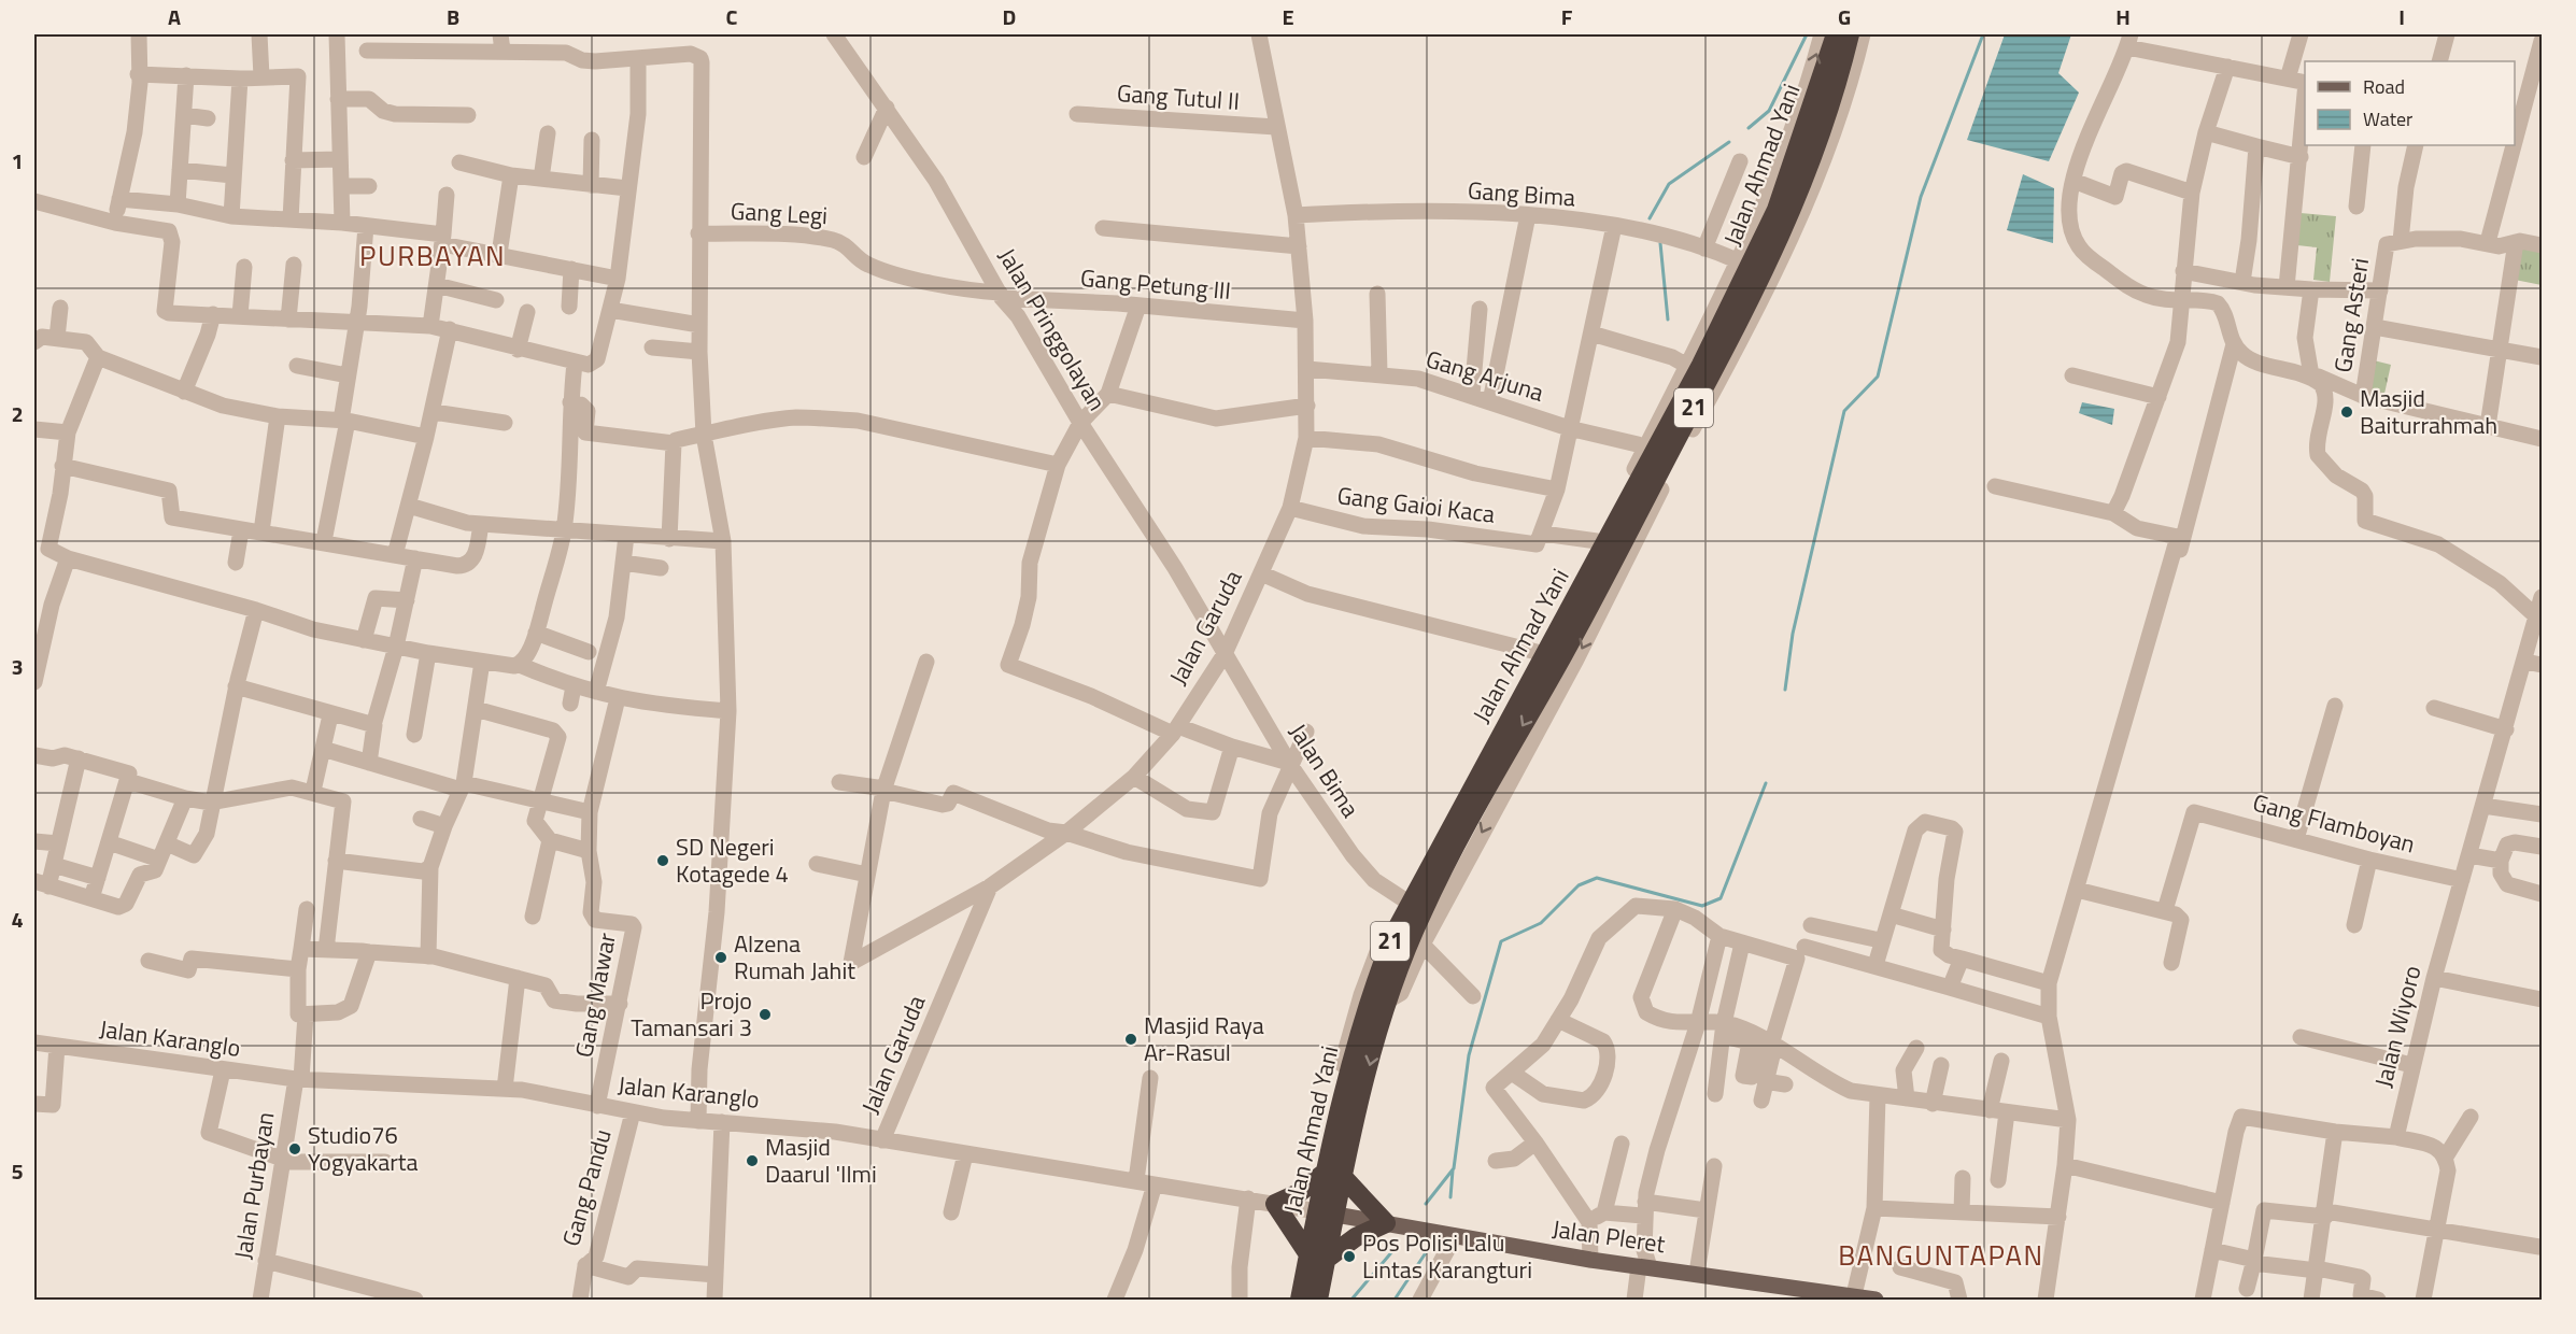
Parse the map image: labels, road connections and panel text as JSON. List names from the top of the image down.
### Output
{
  "streets": {
    "highway": ["Jalan Ahmad Yani", "21"],
    "main road": ["Jalan Pleret"],
    "street": [
      "Gang Tutul II",
      "Gang Bima",
      "Gang Legi",
      "Gang Petung III",
      "Gang Asteri",
      "Jalan Pringgolayan",
      "Gang Arjuna",
      "Gang Gaioi Kaca",
      "Jalan Garuda",
      "Jalan Bima",
      "Gang Flamboyan",
      "Gang Mawar",
      "Jalan Wiyoro",
      "Jalan Karanglo",
      "Jalan Purbayan",
      "Gang Pandu"
    ]
  },
  "crossings": [
    ["Gang Tutul II", "Jalan Garuda"],
    ["Jalan Ahmad Yani", "Jalan Karanglo"],
    ["Jalan Ahmad Yani", "Jalan Pleret"],
    ["Gang Bima", "Jalan Garuda"],
    ["Gang Legi", "Gang Petung III"],
    ["Gang Legi", "Jalan Pringgolayan"],
    ["Gang Petung III", "Jalan Pringgolayan"],
    ["Gang Petung III", "Jalan Garuda"],
    ["Jalan Pringgolayan", "Jalan Garuda"],
    ["Jalan Pringgolayan", "Jalan Bima"],
    ["Gang Arjuna", "Jalan Garuda"],
    ["Gang Gaioi Kaca", "Jalan Garuda"],
    ["Jalan Garuda", "Jalan Bima"],
    ["Jalan Garuda", "Jalan Karanglo"],
    ["Gang Flamboyan", "Jalan Wiyoro"],
    ["Gang Mawar", "Jalan Karanglo"],
    ["Jalan Karanglo", "Jalan Purbayan"],
    ["Jalan Karanglo", "Gang Pandu"],
    ["Jalan Karanglo", "Jalan Pleret"]
  ],
  "districts": ["PURBAYAN", "BANGUNTAPAN"],
  "places": [
    "Masjid Baiturrahmah",
    "SD Negeri Kotagede 4",
    "Alzena Rumah Jahit",
    "Projo Tamansari 3",
    "Masjid Raya Ar-Rasul",
    "Studio76 Yogyakarta",
    "Masjid Daarul 'Ilmi",
    "Pos Polisi Lalu Lintas Karangturi"
  ],
  "legend": ["Road", "Water"],
  "grid": {
    "columns": [
      "A",
      "B",
      "C",
      "D",
      "E",
      "F",
      "G",
      "H",
      "I"
    ],
    "rows": [
      "1",
      "2",
      "3",
      "4",
      "5"
    ]
  }
}
